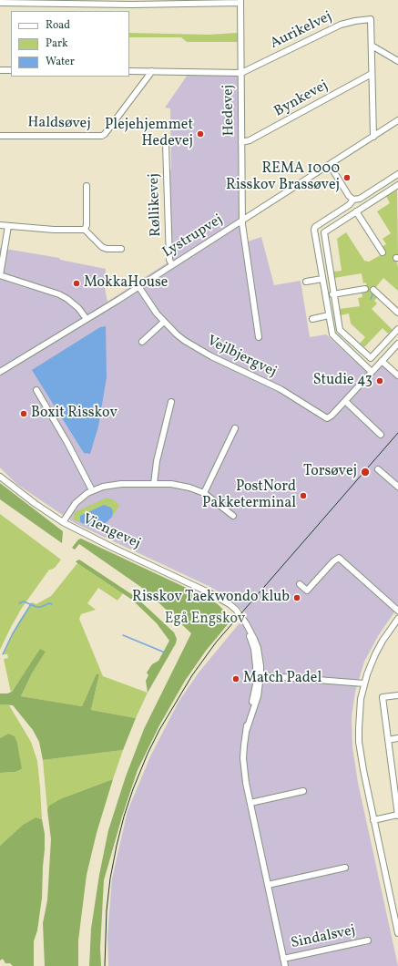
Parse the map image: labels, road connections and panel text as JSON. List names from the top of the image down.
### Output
{
  "streets": {
    "street": [
      "Aurikelvej",
      "Bynkevej",
      "Hedevej",
      "Haldsøvej",
      "Røllikevej",
      "Lystrupvej",
      "Vejlbjergvej",
      "Viengevej",
      "Sindalsvej"
    ]
  },
  "crossings": [
    ["Aurikelvej", "Hedevej"],
    ["Bynkevej", "Hedevej"],
    ["Hedevej", "Lystrupvej"],
    ["Røllikevej", "Lystrupvej"],
    ["Lystrupvej", "Vejlbjergvej"],
    ["Viengevej", "Sindalsvej"]
  ],
  "parks": ["Egå Engskov"],
  "places": [
    "Plejehjemmet Hedevej",
    "REMA 1000 Risskov Brassøvej",
    "MokkaHouse",
    "Studie 43",
    "Boxit Risskov",
    "Torsøvej",
    "PostNord Pakketerminal",
    "Risskov Taekwondo klub",
    "Match Padel"
  ],
  "legend": ["Road", "Park", "Water"]
}
